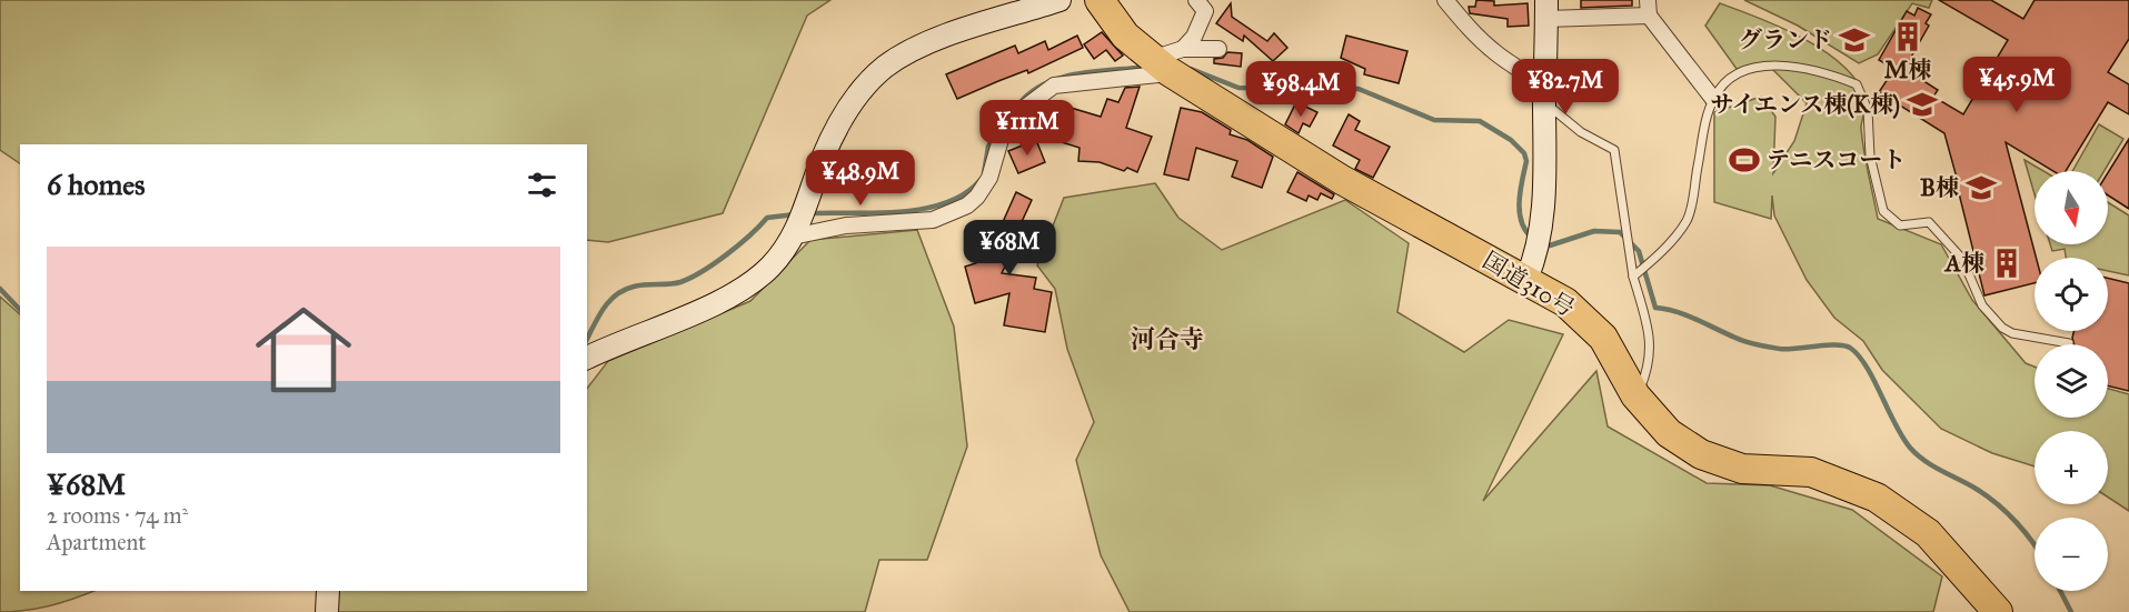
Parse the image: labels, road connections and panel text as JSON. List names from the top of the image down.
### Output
{
  "streets": {
    "highway": ["国道310号"]
  },
  "districts": ["河合寺"],
  "places": {
    "building": ["M棟", "A棟"],
    "school or university": ["グランド", "サイエンス棟(K棟)", "B棟"],
    "sports": ["テニスコート"]
  },
  "north": "bottom",
  "page": {
    "price": [
      "¥45.9M",
      "¥82.7M",
      "¥98.4M",
      "¥111M",
      "¥48.9M",
      "¥68M"
    ],
    "heading": "6 homes",
    "map_buttons": ["+", "−"],
    "list": [
      {
        "name": "¥68M",
        "note": "2 rooms · 74 m² · Apartment"
      }
    ]
  }
}
